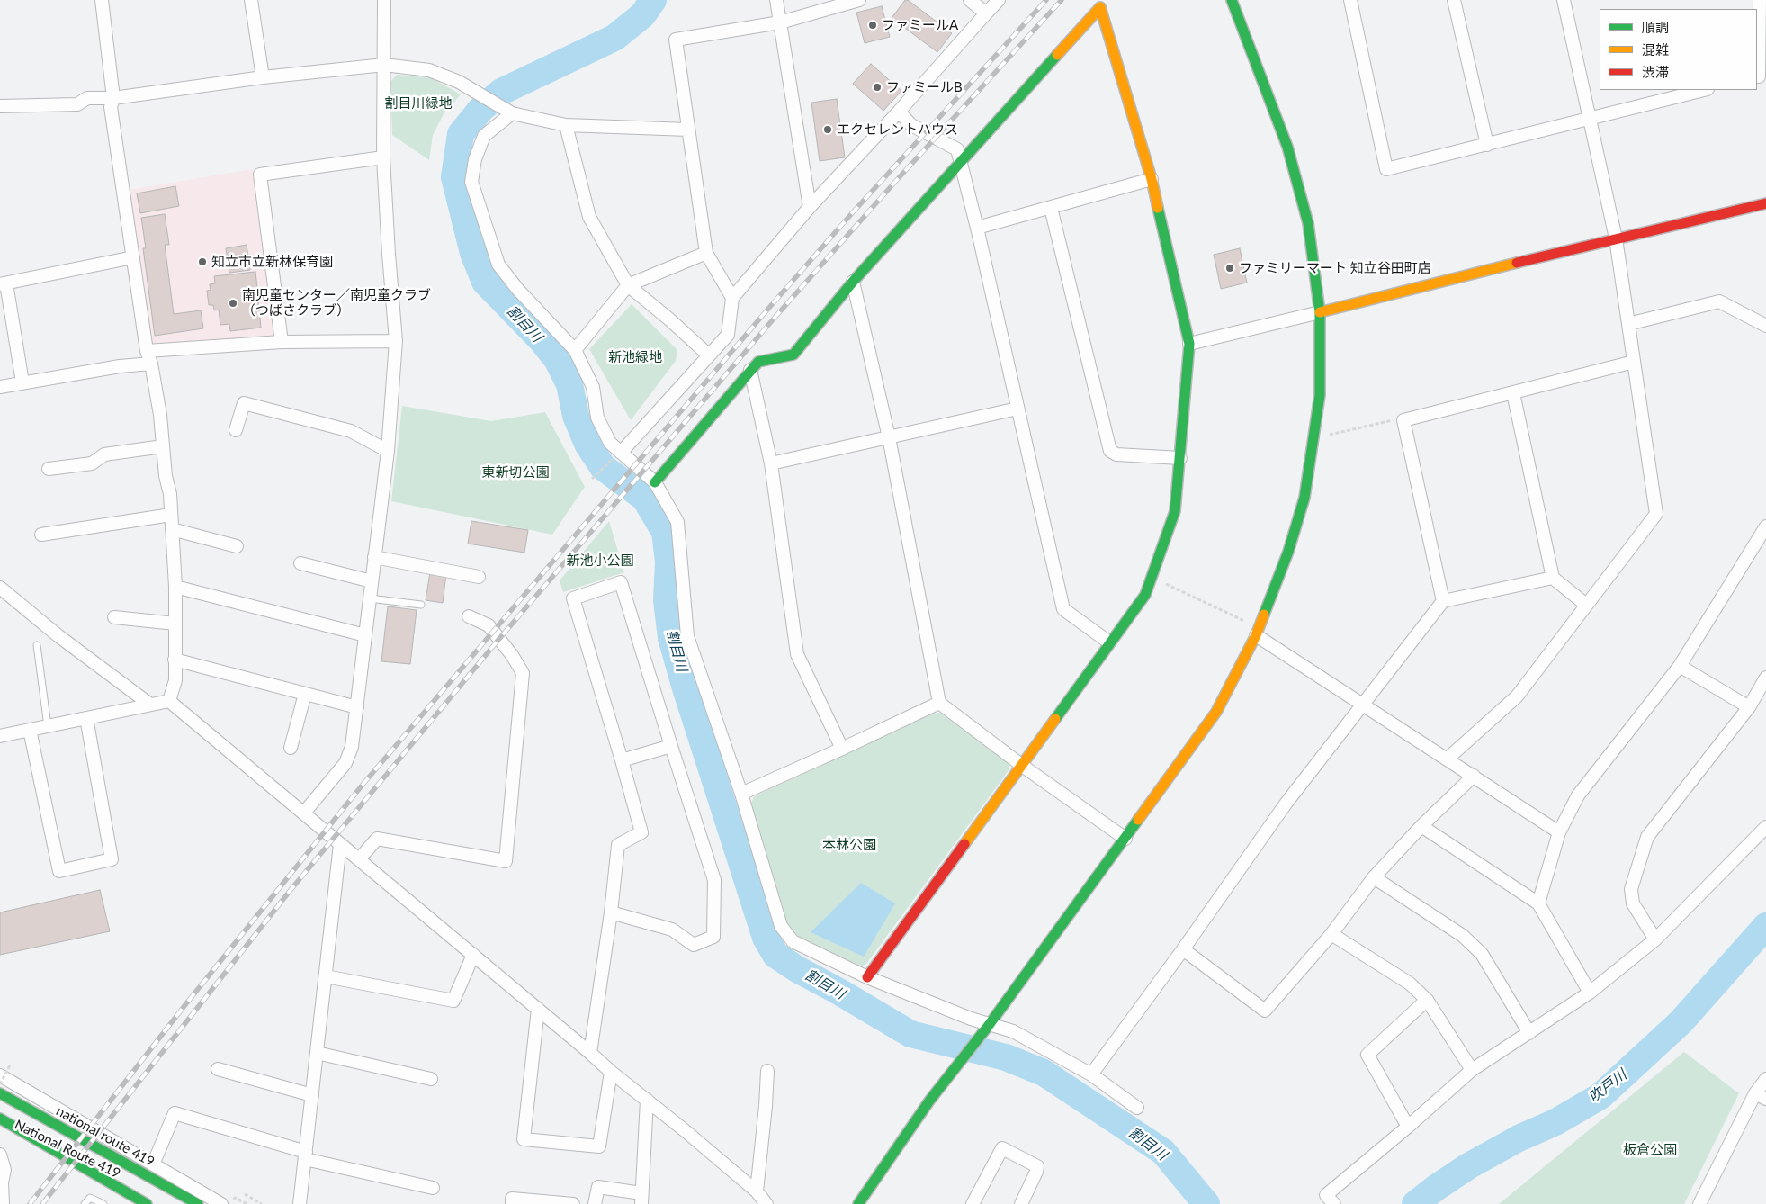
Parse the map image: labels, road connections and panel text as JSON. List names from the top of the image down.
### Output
{
  "streets": {
    "main road": ["national route 419", "National Route 419"]
  },
  "crossings": [
    ["national route 419", "National Route 419"]
  ],
  "water": ["割目川", "吹戸川"],
  "parks": [
    "割目川緑地",
    "新池緑地",
    "東新切公園",
    "新池小公園",
    "本林公園",
    "板倉公園"
  ],
  "places": [
    "ファミールA",
    "ファミールB",
    "エクセレントハウス",
    "知立市立新林保育園",
    "ファミリーマート 知立谷田町店",
    "南児童センター／南児童クラブ （つばさクラブ）"
  ],
  "legend": ["順調", "混雑", "渋滞"]
}
